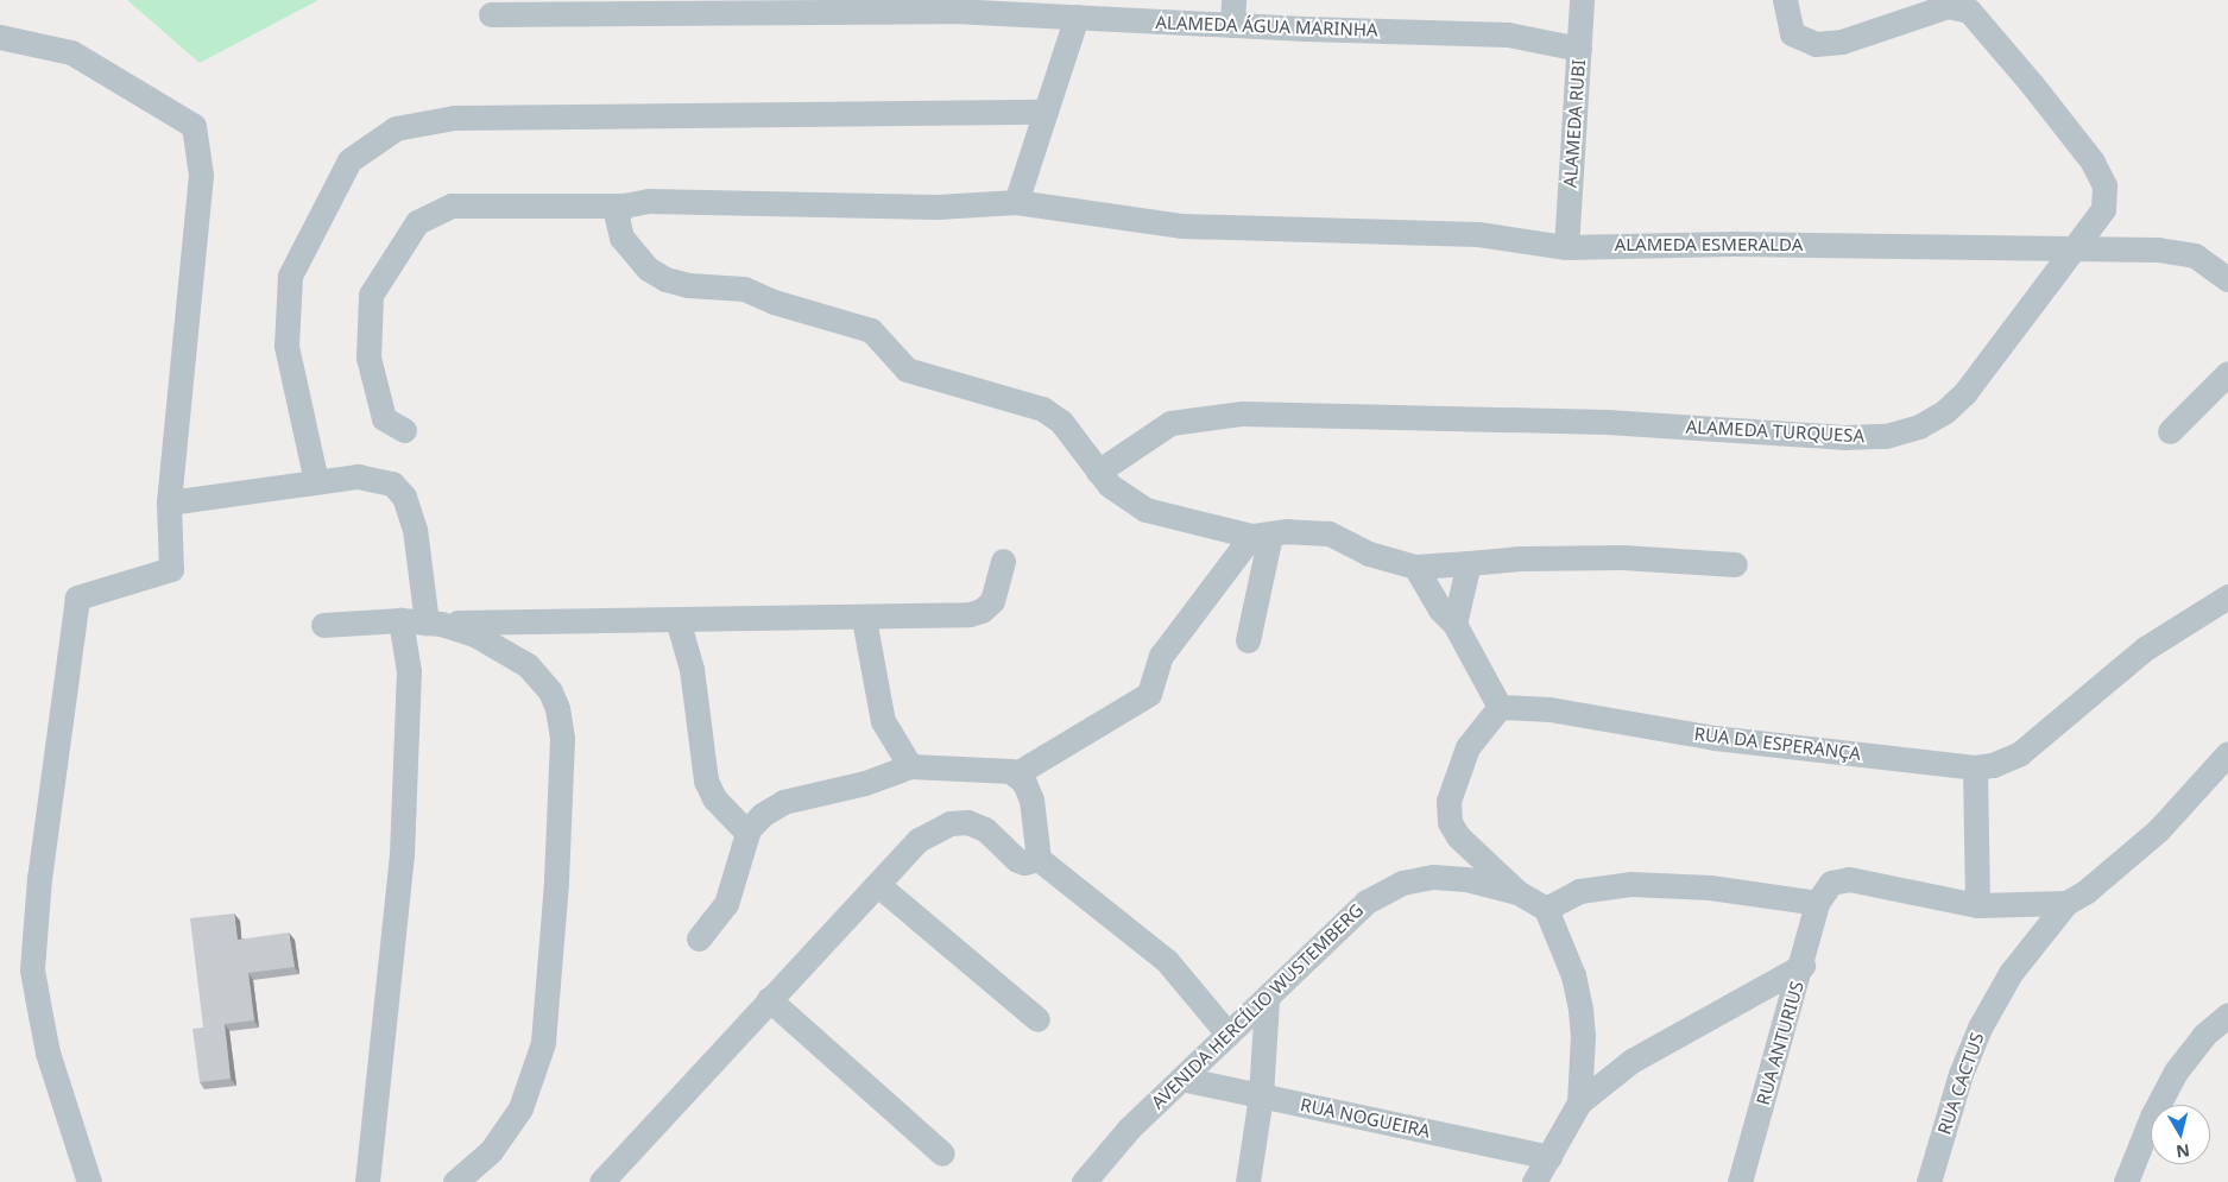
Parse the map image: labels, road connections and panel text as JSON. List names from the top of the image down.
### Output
{
  "streets": {
    "street": [
      "ALAMEDA ÁGUA MARINHA",
      "ALAMEDA RUBI",
      "ALAMEDA ESMERALDA",
      "ALAMEDA TURQUESA",
      "RUA DA ESPERANÇA",
      "AVENIDA HERCÍLIO WUSTEMBERG",
      "RUA ANTURIUS",
      "RUA CACTUS",
      "RUA NOGUEIRA"
    ]
  },
  "crossings": [
    ["ALAMEDA ÁGUA MARINHA", "ALAMEDA RUBI"],
    ["ALAMEDA RUBI", "ALAMEDA ESMERALDA"],
    ["ALAMEDA ESMERALDA", "ALAMEDA TURQUESA"],
    ["AVENIDA HERCÍLIO WUSTEMBERG", "RUA NOGUEIRA"]
  ],
  "north": "bottom"
}
